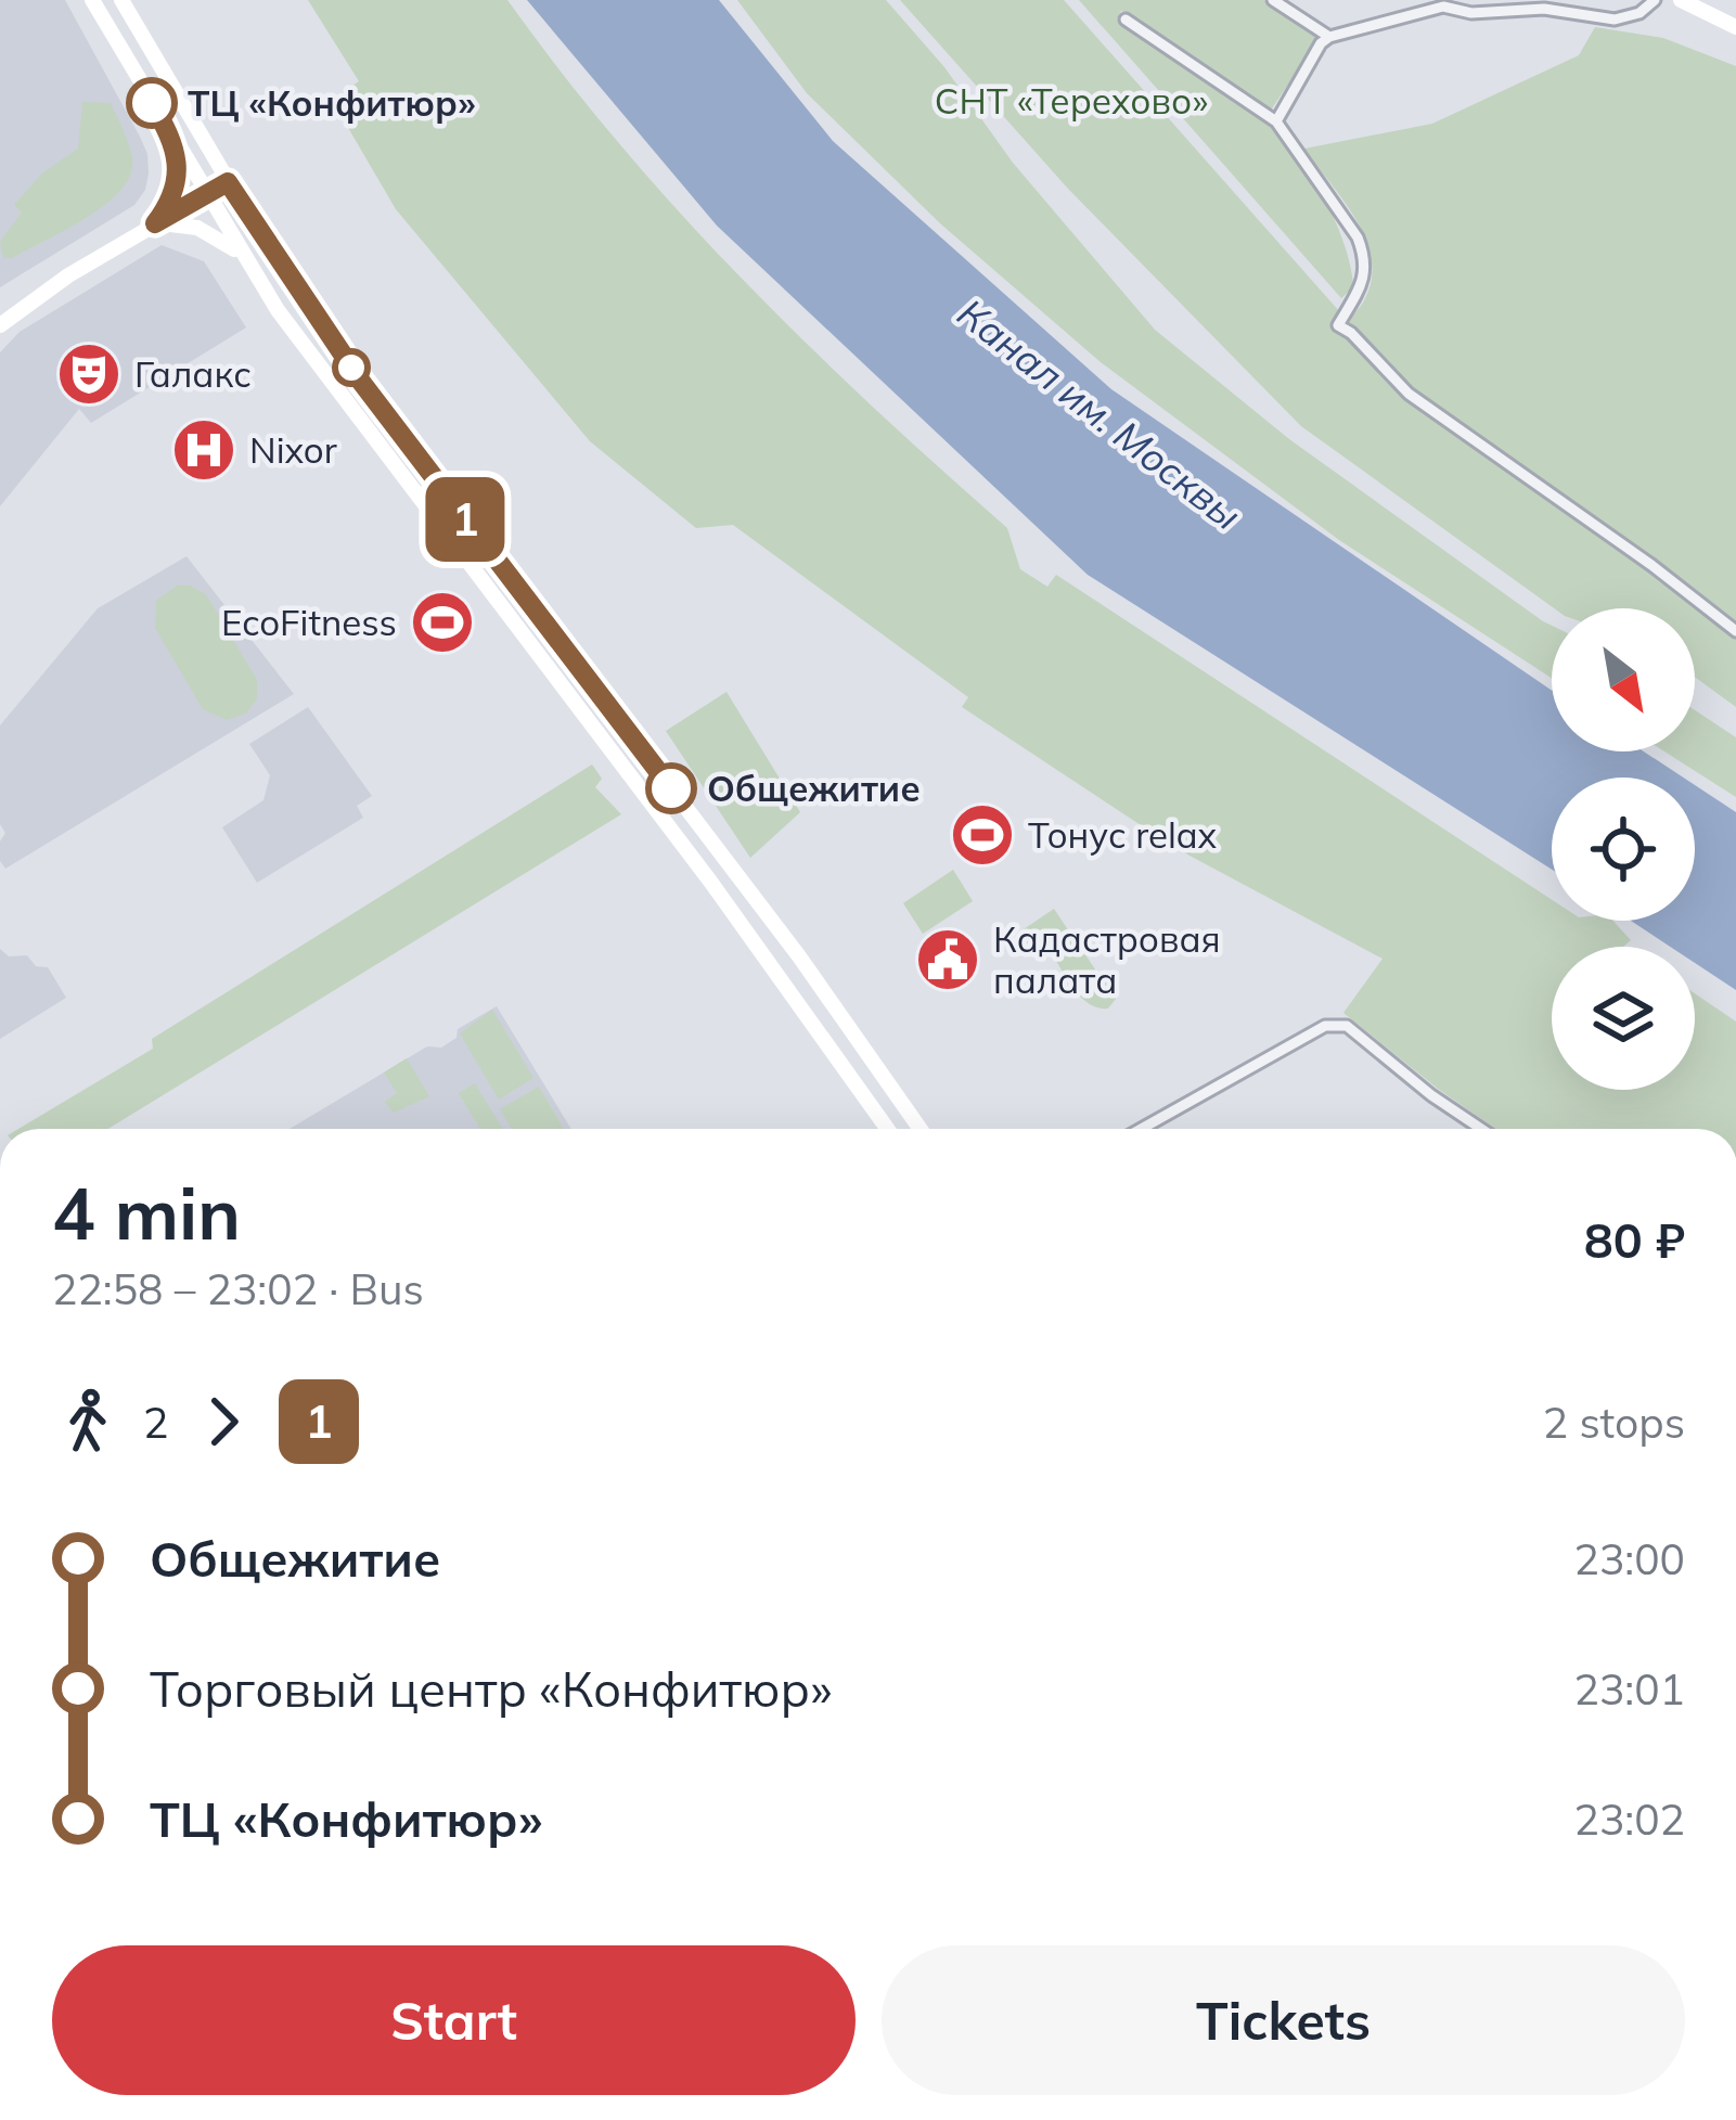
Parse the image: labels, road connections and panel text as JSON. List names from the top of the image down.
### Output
{
  "water": ["Канал им. Москвы"],
  "parks": ["СНТ «Терехово»"],
  "places": {
    "other": ["ТЦ «Конфитюр»", "Общежитие"],
    "theatre": ["Галакс"],
    "hospital": ["Nixor"],
    "sports": ["EcoFitness", "Тонус relax"],
    "public building": ["Кадастровая палата"]
  },
  "lines": ["bus line 1"],
  "north": "bottom right",
  "page": {
    "on_map": "1",
    "heading": ["4 min", "22:58 – 23:02 · Bus", "80 ₽"],
    "legs": ["2", "1", "2 stops"],
    "list": [
      {
        "name": "Общежитие",
        "value": "23:00"
      },
      {
        "name": "Торговый центр «Конфитюр»",
        "value": "23:01"
      },
      {
        "name": "ТЦ «Конфитюр»",
        "value": "23:02"
      }
    ],
    "buttons": ["Start", "Tickets"]
  }
}
